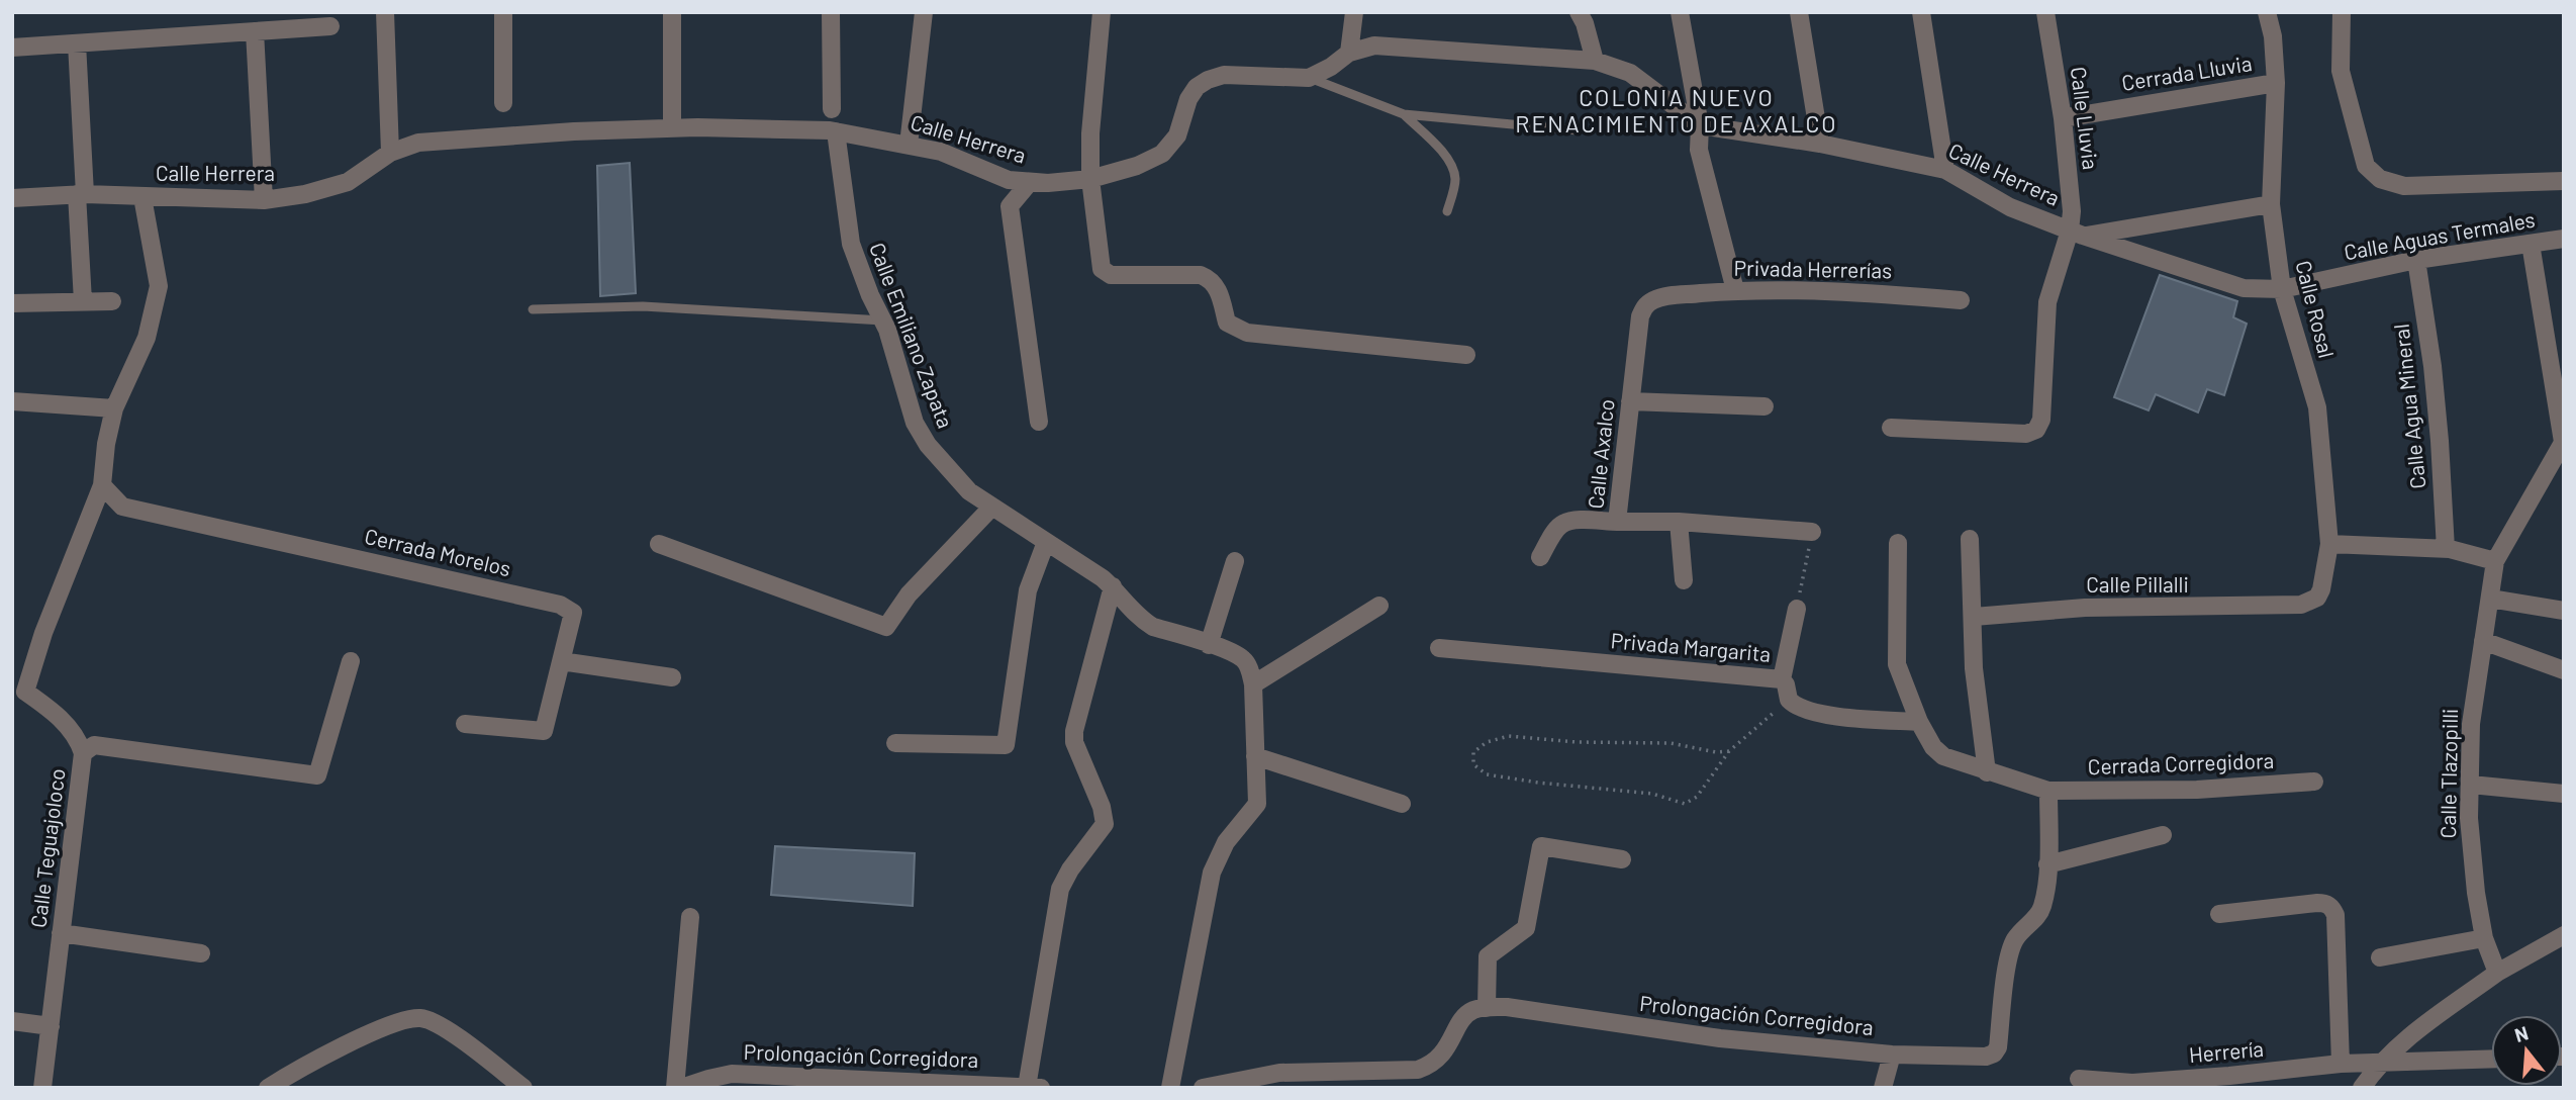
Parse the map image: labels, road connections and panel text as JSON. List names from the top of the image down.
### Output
{
  "streets": {
    "street": [
      "Cerrada Lluvia",
      "Calle Lluvia",
      "Calle Herrera",
      "Calle Aguas Termales",
      "Privada Herrerías",
      "Calle Rosal",
      "Calle Emiliano Zapata",
      "Calle Agua Mineral",
      "Calle Axalco",
      "Cerrada Morelos",
      "Calle Pillalli",
      "Privada Margarita",
      "Cerrada Corregidora",
      "Calle Tlazopilli",
      "Calle Teguajoloco",
      "Prolongación Corregidora",
      "Herrería"
    ]
  },
  "crossings": [
    ["Cerrada Lluvia", "Calle Lluvia"],
    ["Cerrada Lluvia", "Calle Rosal"],
    ["Calle Lluvia", "Calle Herrera"],
    ["Calle Herrera", "Calle Aguas Termales"],
    ["Calle Herrera", "Calle Rosal"],
    ["Calle Herrera", "Calle Emiliano Zapata"],
    ["Calle Herrera", "Calle Teguajoloco"],
    ["Calle Aguas Termales", "Calle Rosal"],
    ["Calle Aguas Termales", "Calle Agua Mineral"],
    ["Privada Herrerías", "Calle Axalco"],
    ["Calle Rosal", "Calle Pillalli"],
    ["Cerrada Morelos", "Calle Teguajoloco"],
    ["Cerrada Corregidora", "Prolongación Corregidora"]
  ],
  "districts": ["COLONIA NUEVO RENACIMIENTO DE AXALCO"],
  "north": "top"
}
